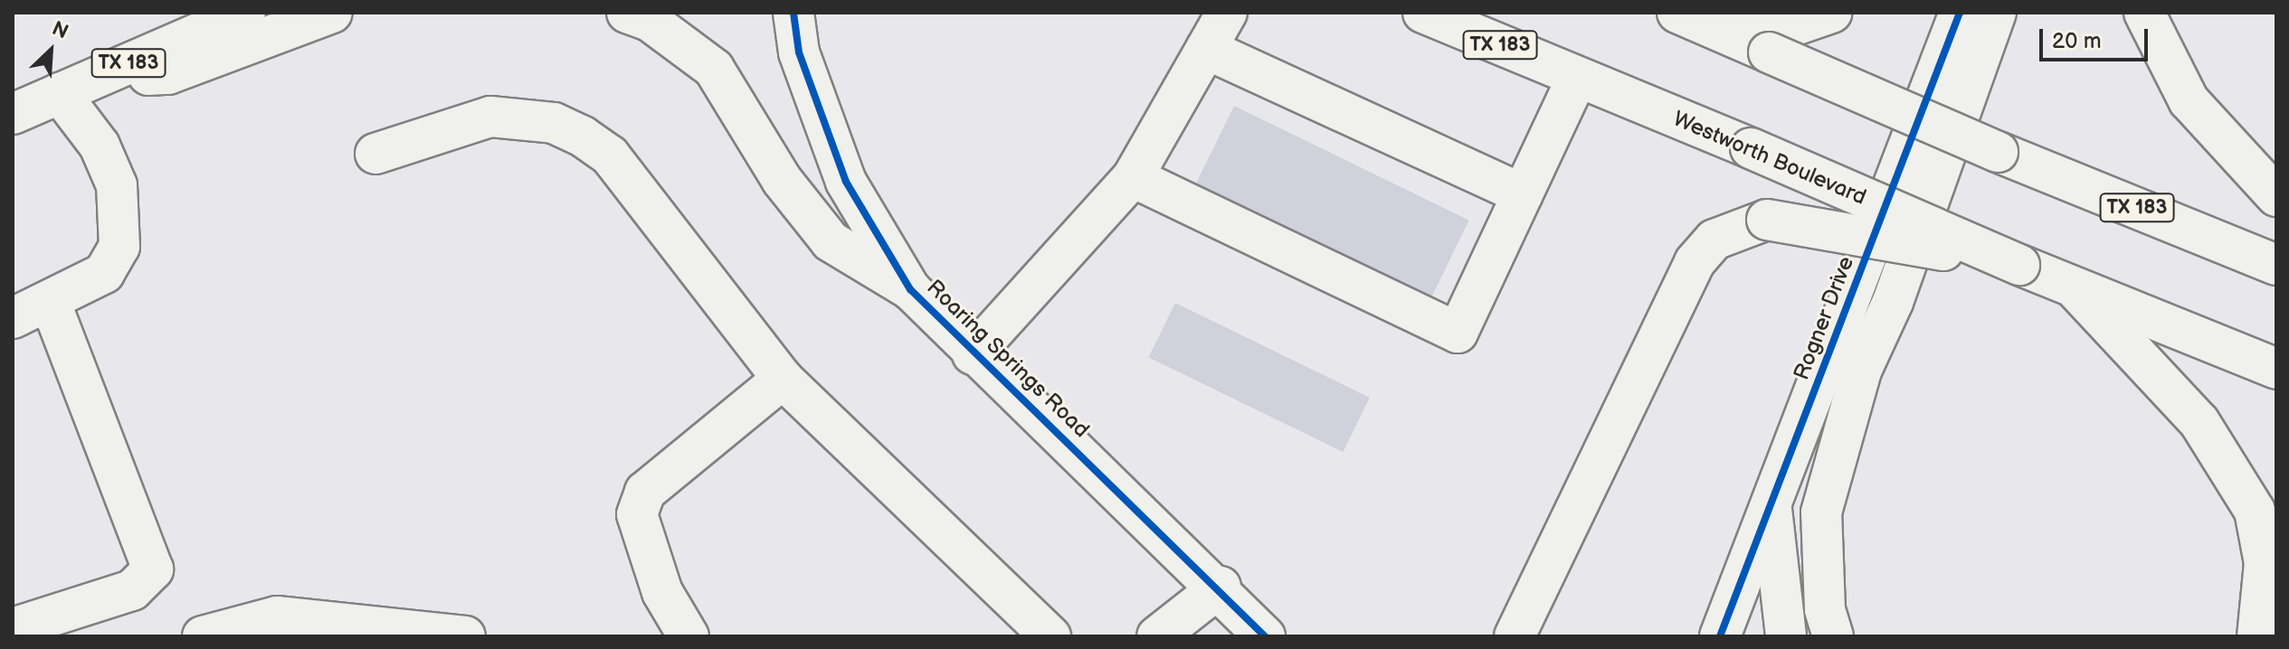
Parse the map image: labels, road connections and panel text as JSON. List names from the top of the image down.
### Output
{
  "streets": {
    "main road": [
      "TX 183",
      "Westworth Boulevard",
      "Rogner Drive",
      "Roaring Springs Road"
    ]
  },
  "scale_bar": "20 m",
  "north": "top right"
}
